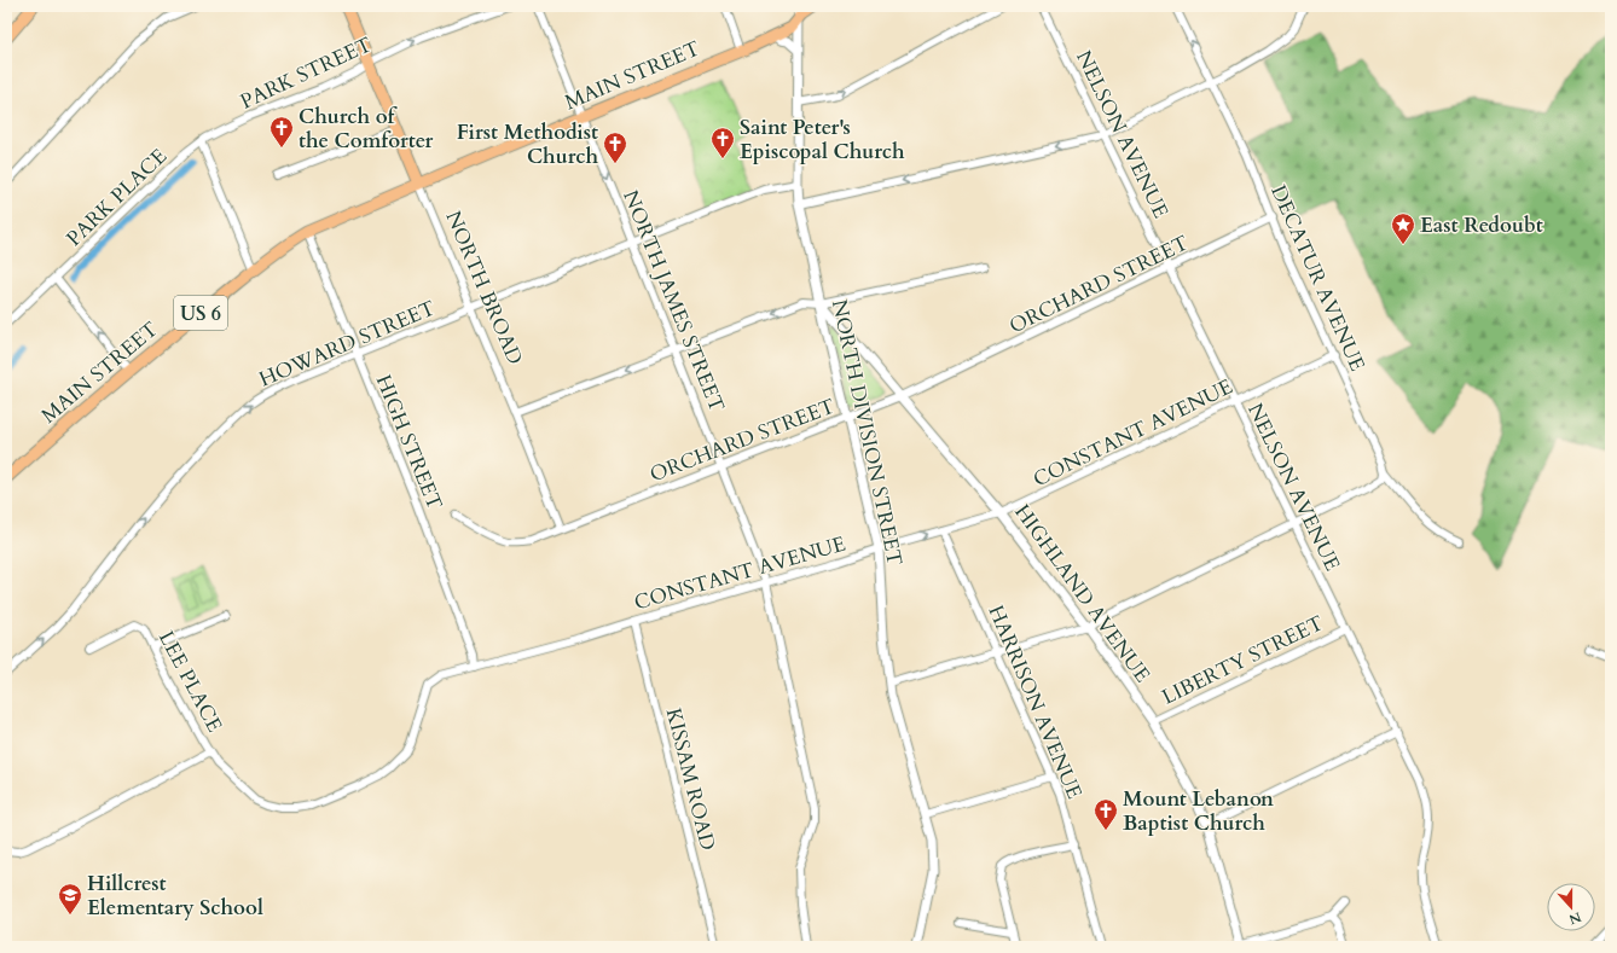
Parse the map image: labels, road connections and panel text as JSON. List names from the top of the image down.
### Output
{
  "streets": {
    "main road": ["MAIN STREET", "NORTH BROAD", "US 6"],
    "street": [
      "PARK STREET",
      "NELSON AVENUE",
      "PARK PLACE",
      "DECATUR AVENUE",
      "ORCHARD STREET",
      "NORTH JAMES STREET",
      "HOWARD STREET",
      "NORTH DIVISION STREET",
      "CONSTANT AVENUE",
      "HIGH STREET",
      "HIGHLAND AVENUE",
      "LIBERTY STREET",
      "LEE PLACE",
      "HARRISON AVENUE",
      "KISSAM ROAD"
    ]
  },
  "crossings": [
    ["PARK STREET", "PARK PLACE"],
    ["PARK STREET", "NORTH BROAD"],
    ["MAIN STREET", "NORTH BROAD"],
    ["MAIN STREET", "NORTH JAMES STREET"],
    ["MAIN STREET", "NORTH DIVISION STREET"],
    ["MAIN STREET", "HIGH STREET"],
    ["NELSON AVENUE", "ORCHARD STREET"],
    ["NELSON AVENUE", "CONSTANT AVENUE"],
    ["NELSON AVENUE", "LIBERTY STREET"],
    ["DECATUR AVENUE", "ORCHARD STREET"],
    ["DECATUR AVENUE", "CONSTANT AVENUE"],
    ["ORCHARD STREET", "NORTH BROAD"],
    ["ORCHARD STREET", "NORTH JAMES STREET"],
    ["ORCHARD STREET", "NORTH DIVISION STREET"],
    ["ORCHARD STREET", "HIGHLAND AVENUE"],
    ["NORTH BROAD", "HOWARD STREET"],
    ["NORTH JAMES STREET", "HOWARD STREET"],
    ["NORTH JAMES STREET", "CONSTANT AVENUE"],
    ["HOWARD STREET", "NORTH DIVISION STREET"],
    ["HOWARD STREET", "HIGH STREET"],
    ["NORTH DIVISION STREET", "CONSTANT AVENUE"],
    ["NORTH DIVISION STREET", "HIGHLAND AVENUE"],
    ["CONSTANT AVENUE", "HIGH STREET"],
    ["CONSTANT AVENUE", "HIGHLAND AVENUE"],
    ["CONSTANT AVENUE", "LEE PLACE"],
    ["CONSTANT AVENUE", "HARRISON AVENUE"],
    ["CONSTANT AVENUE", "KISSAM ROAD"],
    ["HIGHLAND AVENUE", "LIBERTY STREET"]
  ],
  "one_way": ["PARK STREET", "HOWARD STREET"],
  "places": {
    "church": [
      "Church of the Comforter",
      "Saint Peter's Episcopal Church",
      "First Methodist Church",
      "Mount Lebanon Baptist Church"
    ],
    "place": ["East Redoubt"],
    "school or university": ["Hillcrest Elementary School"]
  },
  "north": "bottom"
}
